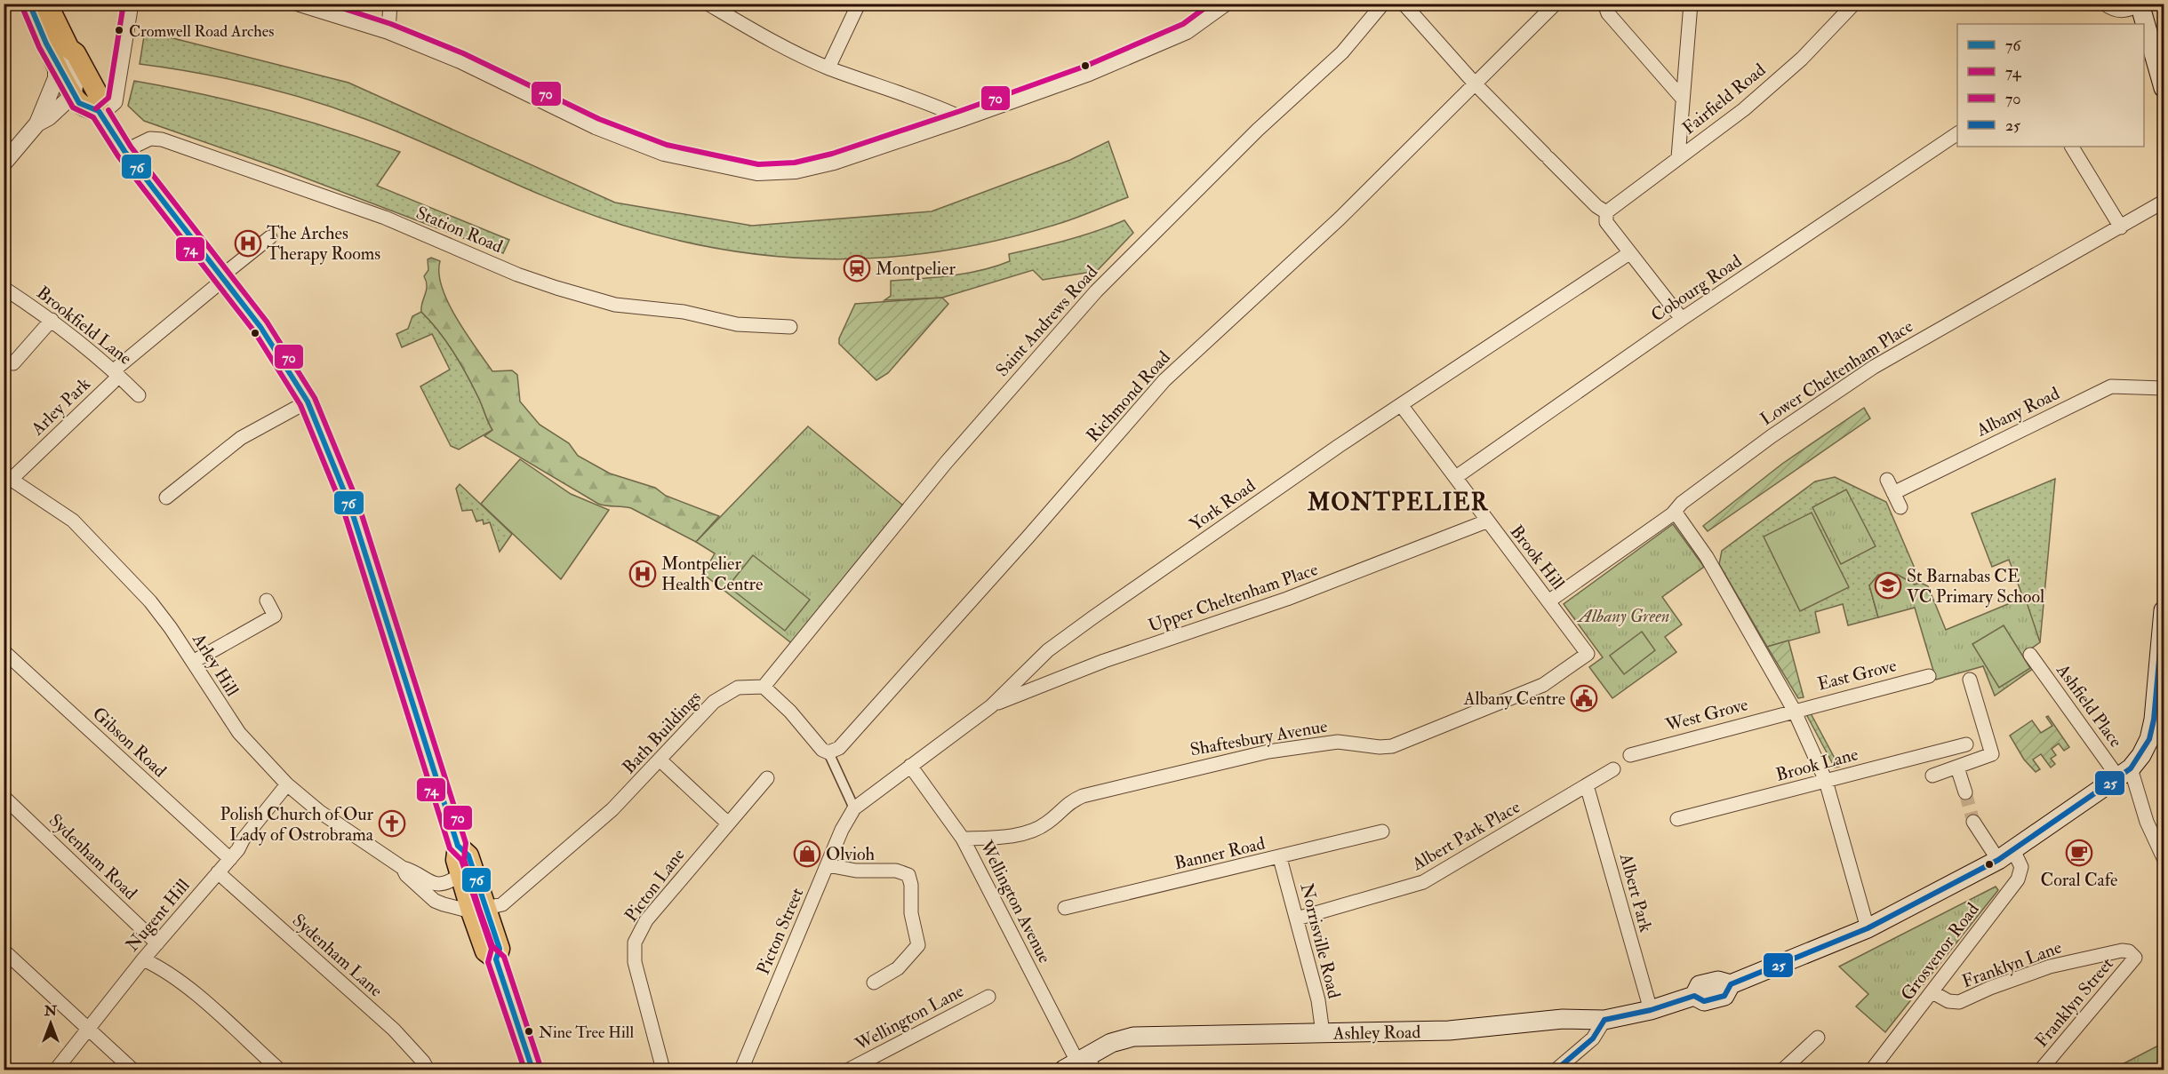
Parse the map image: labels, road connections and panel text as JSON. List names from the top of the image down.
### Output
{
  "streets": {
    "main road": ["Ashley Road"],
    "street": [
      "Fairfield Road",
      "Station Road",
      "Cobourg Road",
      "Saint Andrews Road",
      "Brookfield Lane",
      "Lower Cheltenham Place",
      "Richmond Road",
      "Arley Park",
      "Albany Road",
      "York Road",
      "Brook Hill",
      "Upper Cheltenham Place",
      "Arley Hill",
      "East Grove",
      "Ashfield Place",
      "West Grove",
      "Bath Buildings",
      "Shaftesbury Avenue",
      "Gibson Road",
      "Brook Lane",
      "Albert Park Place",
      "Banner Road",
      "Sydenham Road",
      "Picton Lane",
      "Albert Park",
      "Wellington Avenue",
      "Nugent Hill",
      "Picton Street",
      "Norrisville Road",
      "Grosvenor Road",
      "Sydenham Lane",
      "Franklyn Lane",
      "Franklyn Street",
      "Wellington Lane"
    ]
  },
  "crossings": [
    ["Cobourg Road", "Brook Hill"],
    ["Saint Andrews Road", "Bath Buildings"],
    ["Brookfield Lane", "Arley Park"],
    ["Lower Cheltenham Place", "Brook Hill"],
    ["Arley Park", "Arley Hill"],
    ["York Road", "Brook Hill"],
    ["York Road", "Upper Cheltenham Place"],
    ["York Road", "Wellington Avenue"],
    ["York Road", "Picton Street"],
    ["Brook Hill", "Upper Cheltenham Place"],
    ["Brook Hill", "Shaftesbury Avenue"],
    ["Arley Hill", "Bath Buildings"],
    ["Arley Hill", "Nugent Hill"],
    ["East Grove", "West Grove"],
    ["Ashfield Place", "Ashley Road"],
    ["Shaftesbury Avenue", "Wellington Avenue"],
    ["Gibson Road", "Nugent Hill"],
    ["Albert Park Place", "Albert Park"],
    ["Albert Park Place", "Norrisville Road"],
    ["Banner Road", "Norrisville Road"],
    ["Sydenham Road", "Nugent Hill"],
    ["Albert Park", "Ashley Road"],
    ["Wellington Avenue", "Ashley Road"],
    ["Nugent Hill", "Sydenham Lane"],
    ["Norrisville Road", "Ashley Road"],
    ["Grosvenor Road", "Franklyn Lane"],
    ["Grosvenor Road", "Ashley Road"],
    ["Franklyn Lane", "Franklyn Street"]
  ],
  "districts": ["MONTPELIER"],
  "parks": ["Albany Green"],
  "places": {
    "other": ["Cromwell Road Arches", "Nine Tree Hill"],
    "hospital": ["The Arches Therapy Rooms", "Montpelier Health Centre"],
    "station": ["Montpelier"],
    "school or university": ["St Barnabas CE VC Primary School"],
    "public building": ["Albany Centre"],
    "church": ["Polish Church of Our Lady of Ostrobrama"],
    "cafe": ["Coral Cafe"],
    "shop": ["Olvioh"]
  },
  "lines": [
    "transit line 76",
    "transit line 70",
    "transit line 74",
    "transit line 25"
  ],
  "legend": [
    "76",
    "74",
    "70",
    "25"
  ],
  "north": "top"
}
